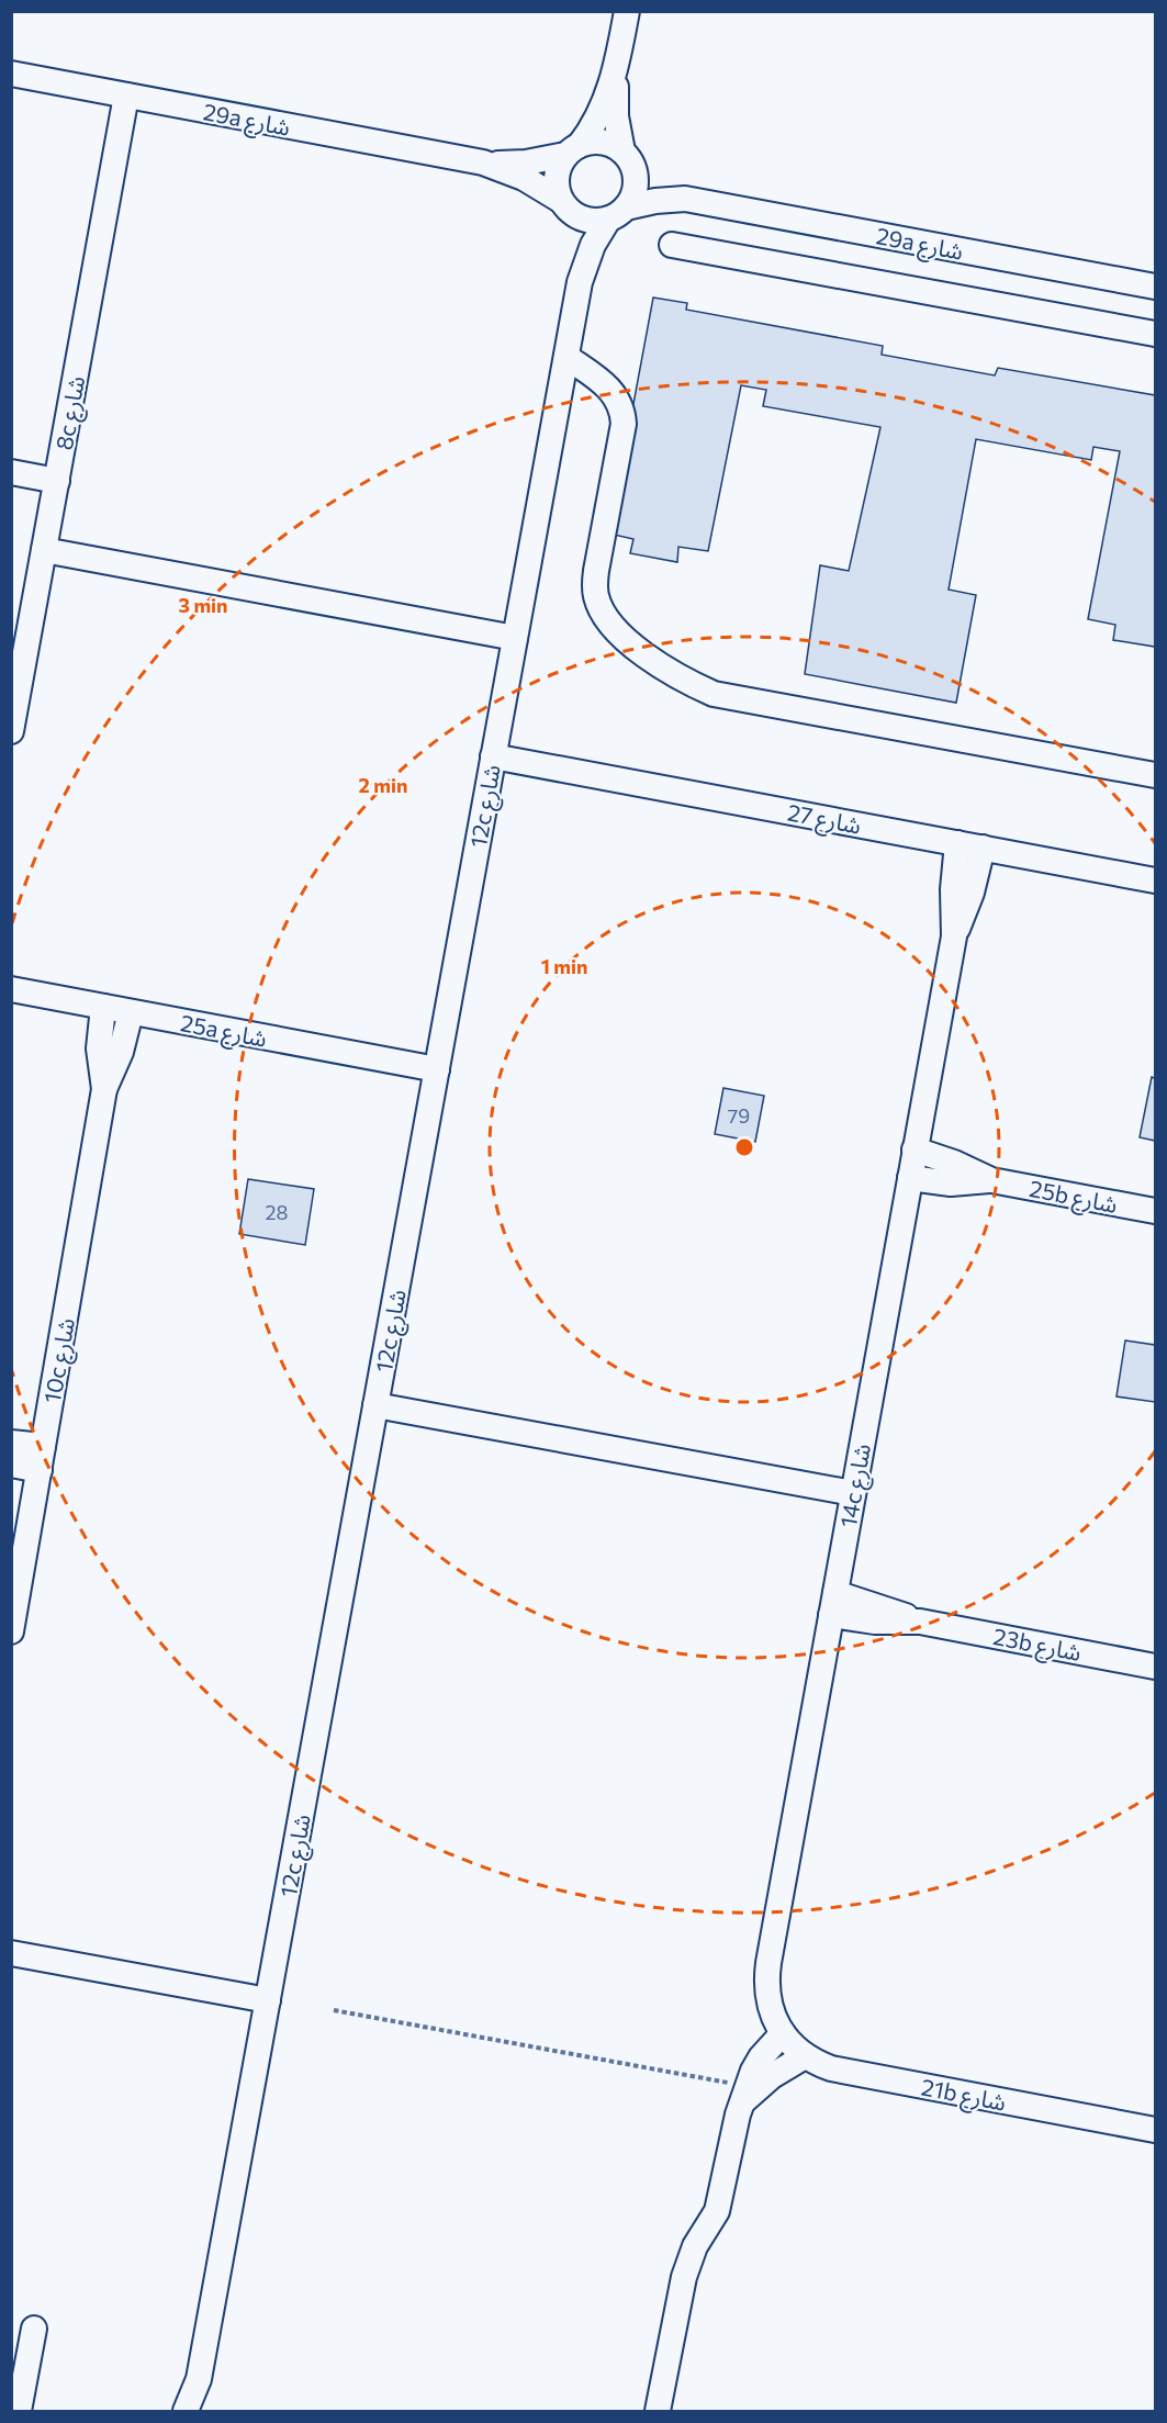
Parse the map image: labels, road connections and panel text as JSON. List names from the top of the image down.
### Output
{
  "streets": {
    "street": [
      "29a شارع",
      "8c شارع",
      "12c شارع",
      "شارع 27",
      "25a شارع",
      "25b شارع",
      "10c شارع",
      "14c شارع",
      "23b شارع",
      "21b شارع"
    ]
  },
  "crossings": [
    ["29a شارع", "8c شارع"],
    ["29a شارع", "12c شارع"],
    ["12c شارع", "شارع 27"],
    ["12c شارع", "25a شارع"],
    ["شارع 27", "14c شارع"],
    ["25a شارع", "10c شارع"],
    ["25b شارع", "14c شارع"],
    ["14c شارع", "23b شارع"],
    ["14c شارع", "21b شارع"]
  ],
  "house_numbers": ["79", "28"],
  "rings": ["3 min", "2 min", "1 min"]
}
